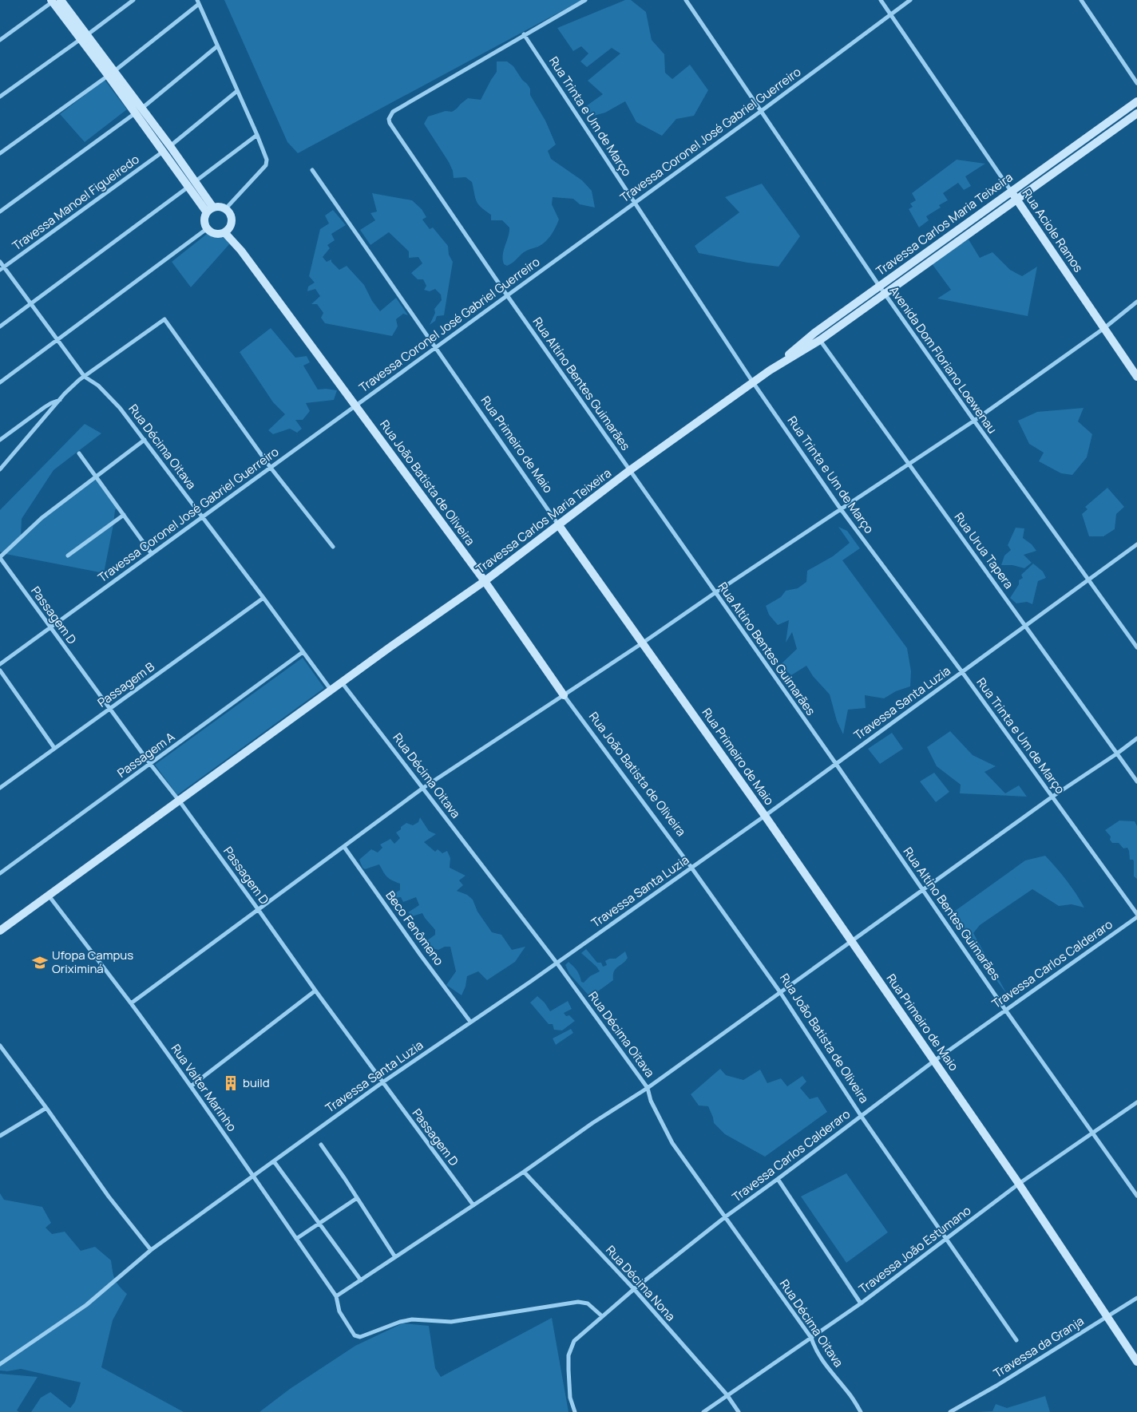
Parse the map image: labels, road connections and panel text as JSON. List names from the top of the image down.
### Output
{
  "streets": {
    "street": [
      "Rua Trinta e Um de Março",
      "Travessa Coronel José Gabriel Guerreiro",
      "Travessa Manoel Figueiredo",
      "Travessa Carlos Maria Teixeira",
      "Rua Aciole Ramos",
      "Avenida Dom Floriano Loewenau",
      "Rua Altíno Bentes Guimarães",
      "Rua Primeiro de Maio",
      "Rua Décima Oitava",
      "Rua João Batista de Oliveira",
      "Rua Urua Tapera",
      "Passagem D",
      "Passagem B",
      "Travessa Santa Luzia",
      "Passagem A",
      "Beco Fenômeno",
      "Travessa Carlos Calderaro",
      "Rua Valter Marinho",
      "Travessa João Estumano",
      "Rua Décima Nona",
      "Travessa da Granja"
    ]
  },
  "crossings": [
    ["Rua Trinta e Um de Março", "Travessa Coronel José Gabriel Guerreiro"],
    ["Rua Trinta e Um de Março", "Travessa Carlos Maria Teixeira"],
    ["Rua Trinta e Um de Março", "Rua Altíno Bentes Guimarães"],
    ["Rua Trinta e Um de Março", "Travessa Santa Luzia"],
    ["Rua Trinta e Um de Março", "Travessa Carlos Calderaro"],
    ["Travessa Coronel José Gabriel Guerreiro", "Rua Aciole Ramos"],
    ["Travessa Coronel José Gabriel Guerreiro", "Avenida Dom Floriano Loewenau"],
    ["Travessa Coronel José Gabriel Guerreiro", "Rua Altíno Bentes Guimarães"],
    ["Travessa Coronel José Gabriel Guerreiro", "Rua Primeiro de Maio"],
    ["Travessa Coronel José Gabriel Guerreiro", "Rua Décima Oitava"],
    ["Travessa Coronel José Gabriel Guerreiro", "Rua João Batista de Oliveira"],
    ["Travessa Coronel José Gabriel Guerreiro", "Passagem D"],
    ["Travessa Manoel Figueiredo", "Rua Décima Oitava"],
    ["Travessa Carlos Maria Teixeira", "Rua Aciole Ramos"],
    ["Travessa Carlos Maria Teixeira", "Avenida Dom Floriano Loewenau"],
    ["Travessa Carlos Maria Teixeira", "Rua Altíno Bentes Guimarães"],
    ["Travessa Carlos Maria Teixeira", "Rua Primeiro de Maio"],
    ["Travessa Carlos Maria Teixeira", "Rua Décima Oitava"],
    ["Travessa Carlos Maria Teixeira", "Rua João Batista de Oliveira"],
    ["Travessa Carlos Maria Teixeira", "Rua Urua Tapera"],
    ["Travessa Carlos Maria Teixeira", "Passagem D"],
    ["Travessa Carlos Maria Teixeira", "Rua Valter Marinho"],
    ["Avenida Dom Floriano Loewenau", "Travessa Santa Luzia"],
    ["Rua Altíno Bentes Guimarães", "Travessa Santa Luzia"],
    ["Rua Altíno Bentes Guimarães", "Travessa Carlos Calderaro"],
    ["Rua Altíno Bentes Guimarães", "Travessa João Estumano"],
    ["Rua Primeiro de Maio", "Travessa Santa Luzia"],
    ["Rua Primeiro de Maio", "Travessa Carlos Calderaro"],
    ["Rua Primeiro de Maio", "Travessa João Estumano"],
    ["Rua Primeiro de Maio", "Travessa da Granja"],
    ["Rua Décima Oitava", "Passagem B"],
    ["Rua Décima Oitava", "Travessa Santa Luzia"],
    ["Rua Décima Oitava", "Passagem A"],
    ["Rua Décima Oitava", "Travessa Carlos Calderaro"],
    ["Rua Décima Oitava", "Travessa João Estumano"],
    ["Rua João Batista de Oliveira", "Travessa Santa Luzia"],
    ["Rua João Batista de Oliveira", "Travessa Carlos Calderaro"],
    ["Rua João Batista de Oliveira", "Travessa João Estumano"],
    ["Rua Urua Tapera", "Travessa Santa Luzia"],
    ["Passagem D", "Passagem B"],
    ["Passagem D", "Travessa Santa Luzia"],
    ["Passagem D", "Passagem A"],
    ["Travessa Santa Luzia", "Beco Fenômeno"],
    ["Travessa Santa Luzia", "Rua Valter Marinho"],
    ["Travessa Carlos Calderaro", "Rua Décima Nona"],
    ["Travessa João Estumano", "Rua Décima Nona"]
  ],
  "places": {
    "school or university": ["Ufopa Campus Oriximiná"],
    "building": ["build"]
  }
}
